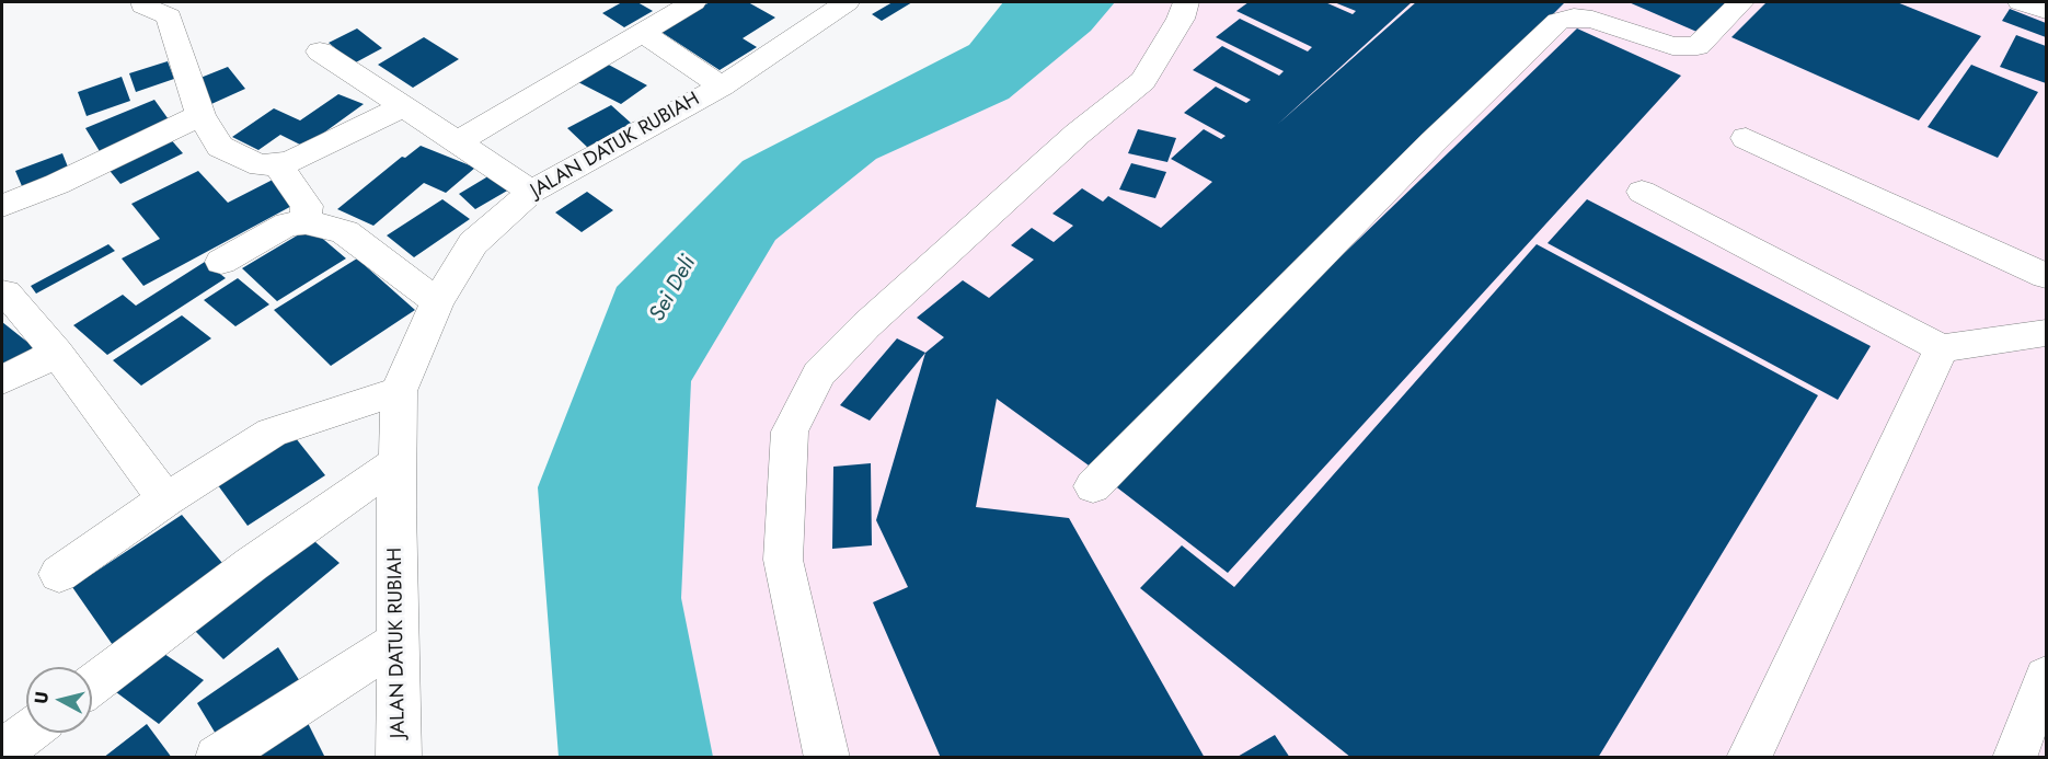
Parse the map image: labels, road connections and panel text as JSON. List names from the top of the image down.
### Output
{
  "streets": {
    "main road": ["JALAN DATUK RUBIAH"]
  },
  "water": ["Sei Deli"],
  "north": "left"
}
